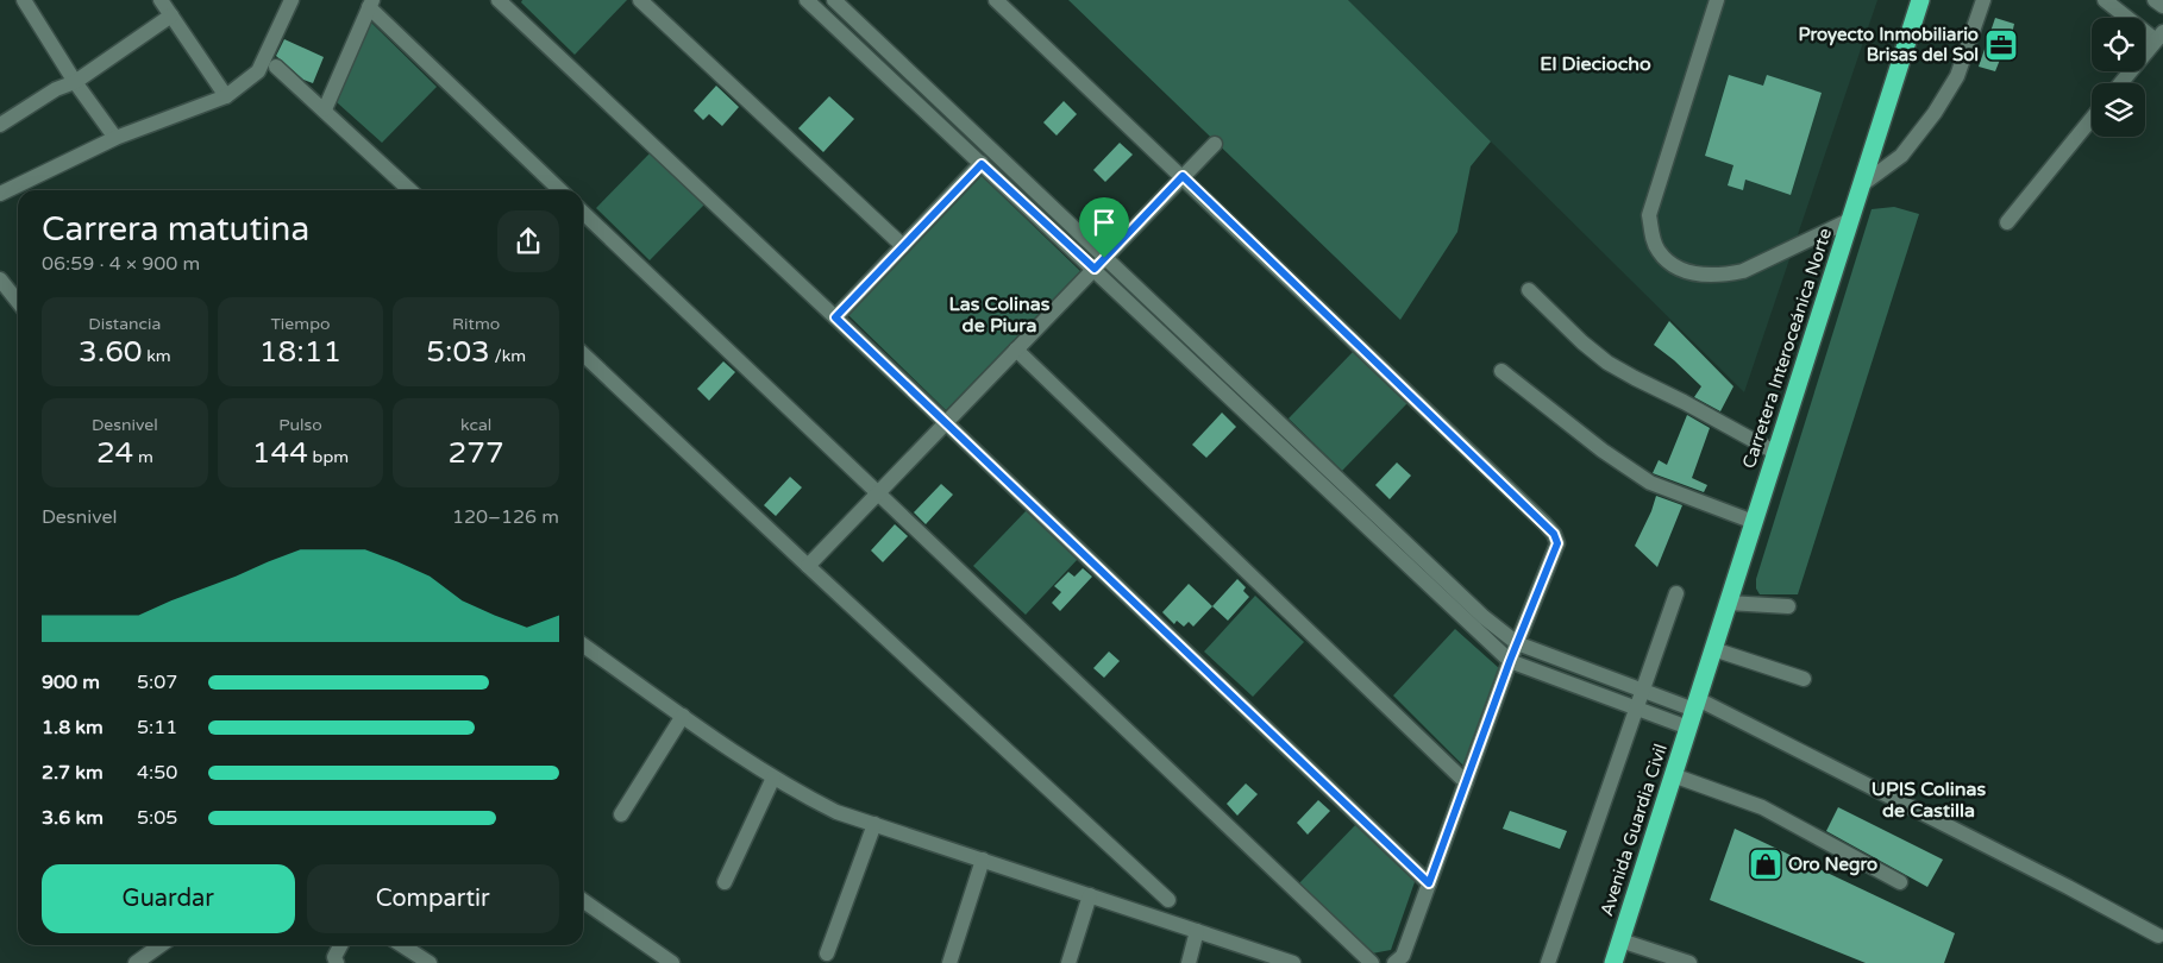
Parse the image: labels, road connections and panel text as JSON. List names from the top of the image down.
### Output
{
  "streets": {
    "highway": ["Carretera Interoceánica Norte", "Avenida Guardia Civil"]
  },
  "crossings": [
    ["Carretera Interoceánica Norte", "Avenida Guardia Civil"]
  ],
  "districts": ["El Dieciocho", "Las Colinas de Piura", "UPIS Colinas de Castilla"],
  "places": {
    "office": ["Proyecto Inmobiliario Brisas del Sol"],
    "shop": ["Oro Negro"]
  },
  "page": {
    "heading": ["Carrera matutina", "06:59 · 4 × 900 m"],
    "stats": [
      ["Distancia", "3.60 km"],
      ["Tiempo", "18:11"],
      ["Ritmo", "5:03 /km"],
      ["Desnivel", "24 m"],
      ["Pulso", "144 bpm"],
      ["kcal", "277"]
    ],
    "chart": ["Desnivel", "120–126 m"],
    "list": [
      {
        "name": "900 m",
        "note": "5:07"
      },
      {
        "name": "1.8 km",
        "note": "5:11"
      },
      {
        "name": "2.7 km",
        "note": "4:50"
      },
      {
        "name": "3.6 km",
        "note": "5:05"
      }
    ],
    "buttons": ["Guardar", "Compartir"]
  }
}
